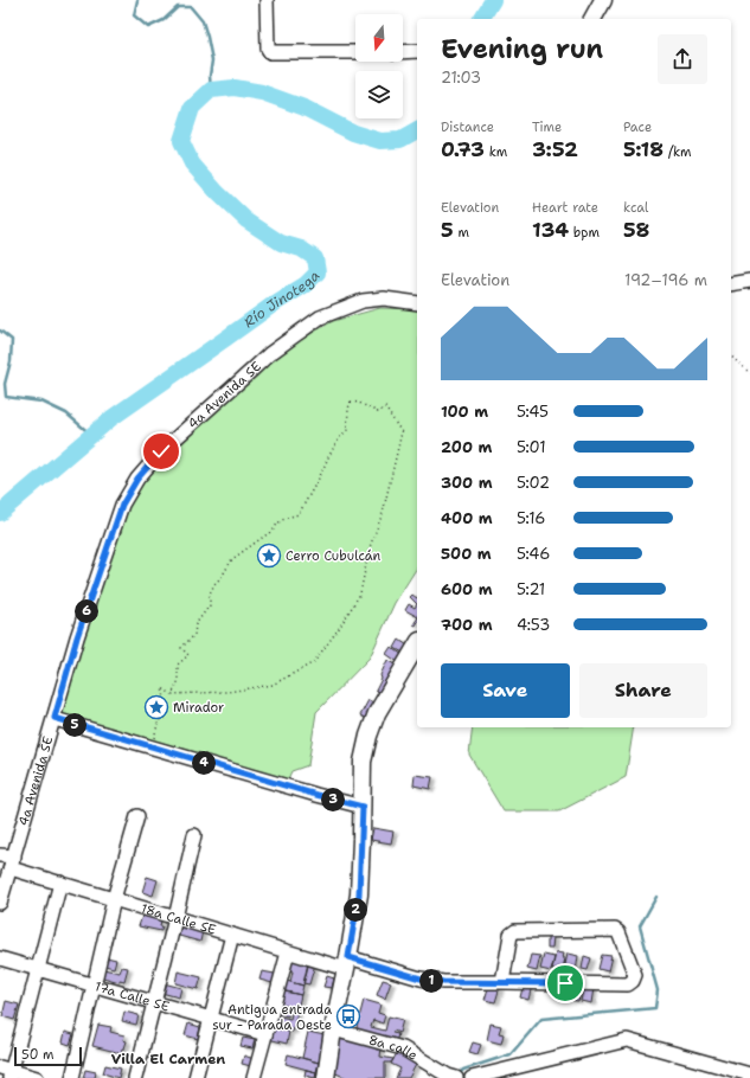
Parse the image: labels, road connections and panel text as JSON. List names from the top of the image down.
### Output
{
  "streets": {
    "street": [
      "4a Avenida SE",
      "18a Calle SE",
      "17a Calle SE",
      "8a calle"
    ]
  },
  "crossings": [
    ["4a Avenida SE", "18a Calle SE"]
  ],
  "districts": ["Villa El Carmen"],
  "water": ["Río Jinotega"],
  "places": {
    "place": ["Cerro Cubulcán", "Mirador"],
    "bus stop": ["Antigua entrada sur - Parada Oeste"]
  },
  "scale_bar": "50 m",
  "north": "bottom",
  "page": {
    "heading": ["Evening run", "21:03"],
    "stats": [
      ["Distance", "0.73 km"],
      ["Time", "3:52"],
      ["Pace", "5:18 /km"],
      ["Elevation", "5 m"],
      ["Heart rate", "134 bpm"],
      ["kcal", "58"]
    ],
    "chart": ["Elevation", "192–196 m"],
    "list": [
      {
        "name": "100 m",
        "note": "5:45"
      },
      {
        "name": "200 m",
        "note": "5:01"
      },
      {
        "name": "300 m",
        "note": "5:02"
      },
      {
        "name": "400 m",
        "note": "5:16"
      },
      {
        "name": "500 m",
        "note": "5:46"
      },
      {
        "name": "600 m",
        "note": "5:21"
      },
      {
        "name": "700 m",
        "note": "4:53"
      }
    ],
    "pins": [
      "6",
      "5",
      "4",
      "3",
      "2",
      "1"
    ],
    "buttons": ["Save", "Share"],
    "scale": "50 m"
  }
}
